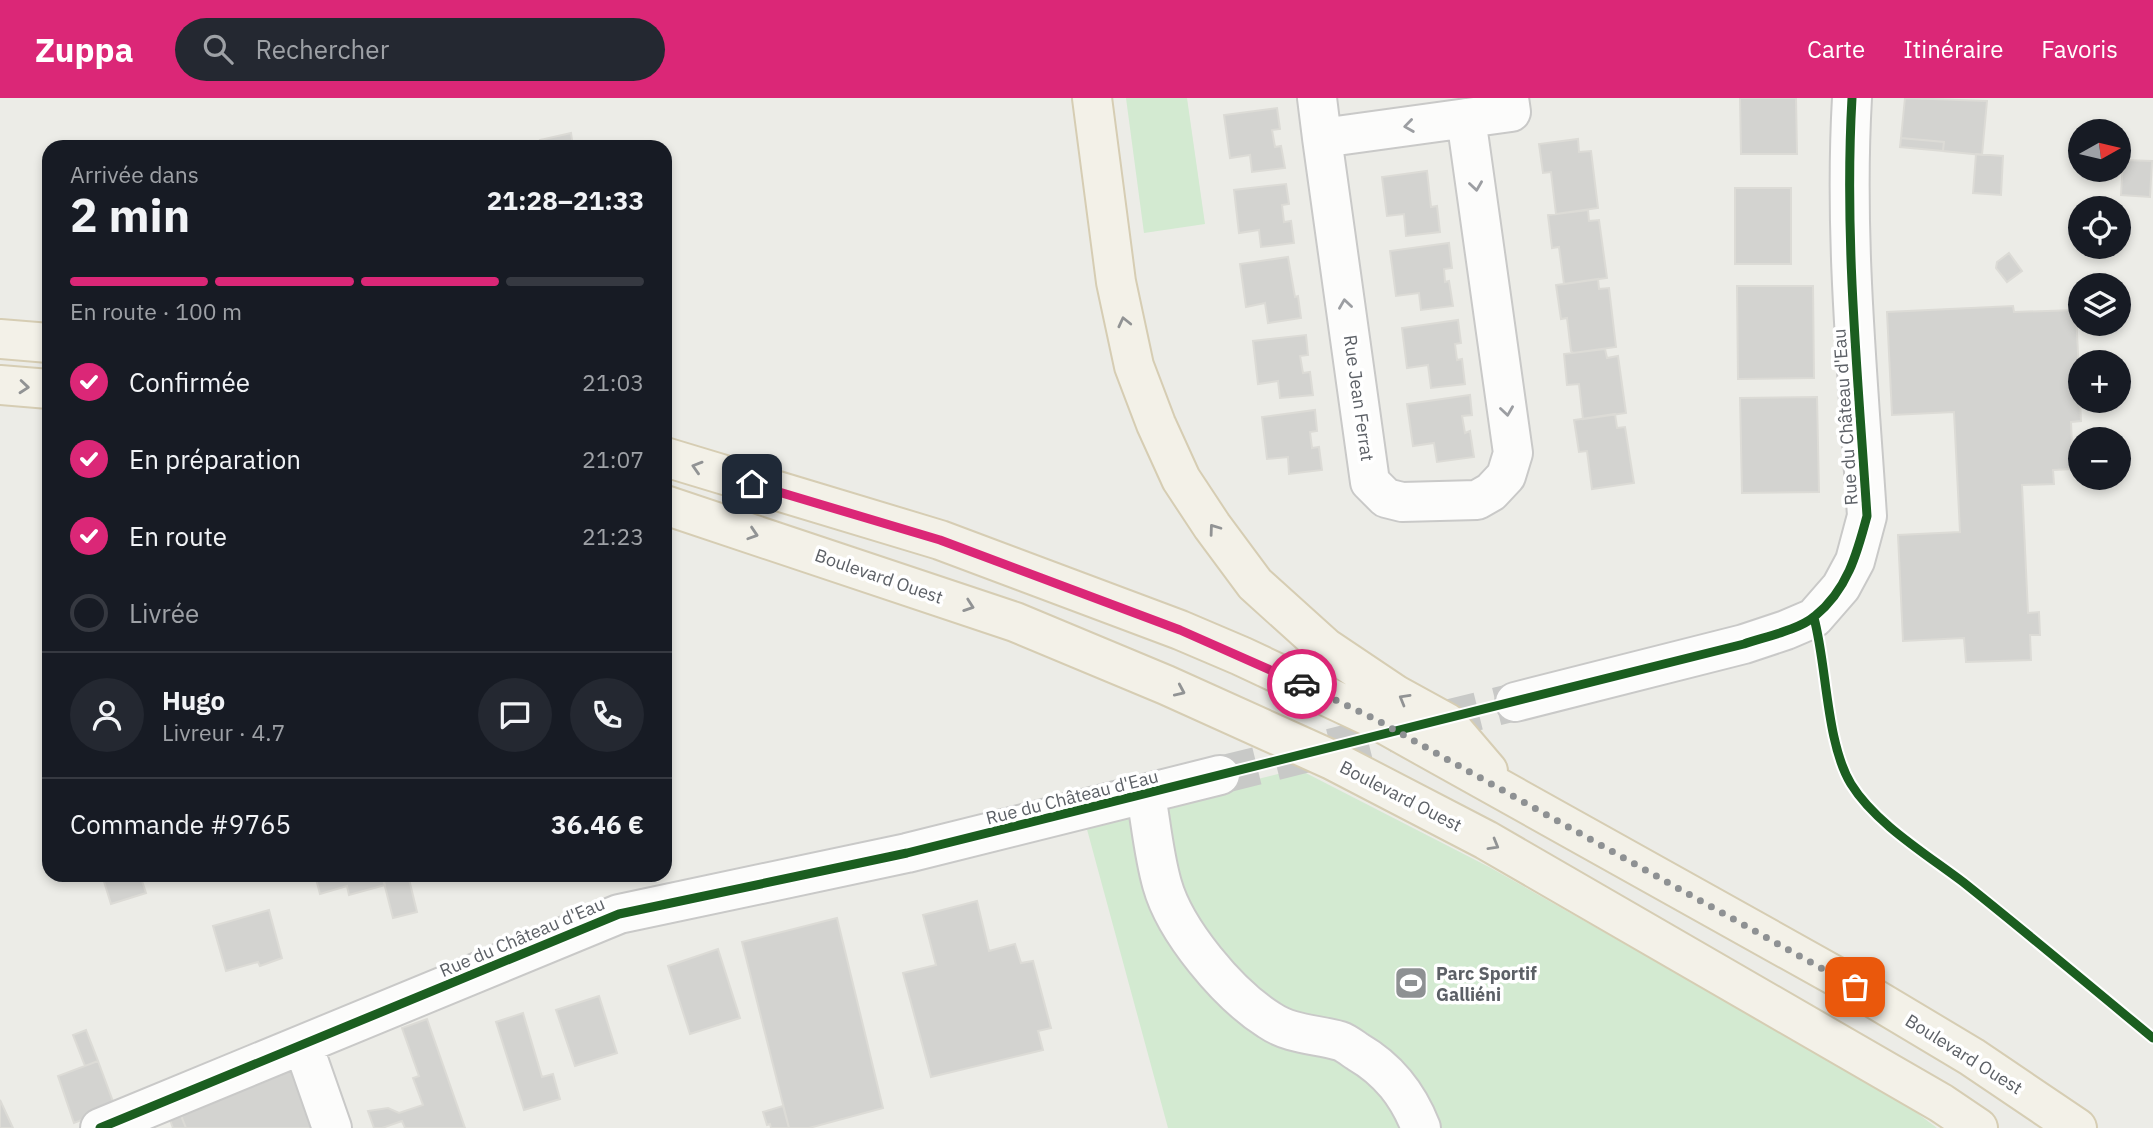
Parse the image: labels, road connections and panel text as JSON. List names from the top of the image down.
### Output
{
  "streets": {
    "main road": ["Boulevard Ouest"],
    "street": ["Rue Jean Ferrat", "Rue du Château d'Eau"]
  },
  "places": {
    "sports": ["Parc Sportif Galliéni"]
  },
  "north": "right",
  "page": {
    "header": "Zuppa",
    "search": "Rechercher",
    "nav": ["Carte", "Itinéraire", "Favoris"],
    "map_buttons": ["+", "−"],
    "heading": ["2 min", "Arrivée dans", "21:28–21:33"],
    "panel": [
      "Hugo",
      "Livreur · 4.7",
      "Commande #9765",
      "36.46 €"
    ],
    "bar": "En route · 100 m",
    "list": [
      ["Confirmée", "21:03"],
      ["En préparation", "21:07"],
      ["En route", "21:23"],
      "Livrée"
    ]
  }
}
